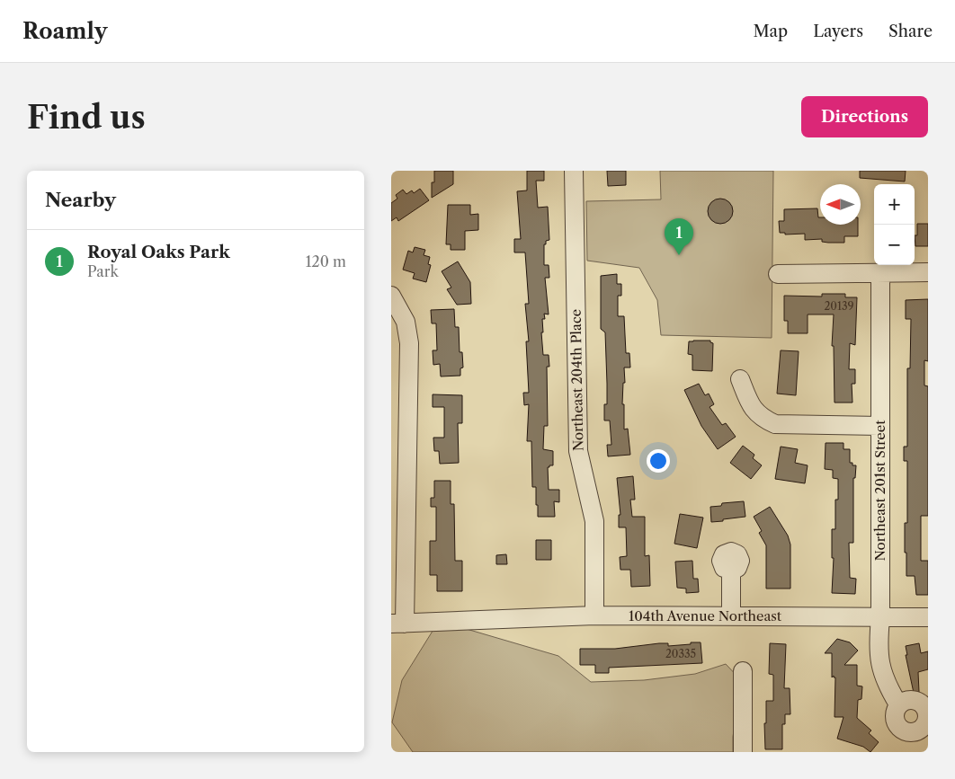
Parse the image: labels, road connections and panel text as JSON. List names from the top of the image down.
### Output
{
  "streets": {
    "street": ["Northeast 204th Place", "Northeast 201st Street", "104th Avenue Northeast"]
  },
  "crossings": [
    ["Northeast 204th Place", "104th Avenue Northeast"],
    ["Northeast 201st Street", "104th Avenue Northeast"]
  ],
  "house_numbers": ["20139", "20335"],
  "north": "left",
  "page": {
    "header": "Roamly",
    "nav": ["Map", "Layers", "Share"],
    "buttons": "Directions",
    "title": "Find us",
    "heading": "Nearby",
    "map_buttons": ["+", "−"],
    "pins": "1",
    "list": [
      {
        "mark": "1",
        "name": "Royal Oaks Park",
        "note": "Park",
        "value": "120 m"
      }
    ]
  }
}
